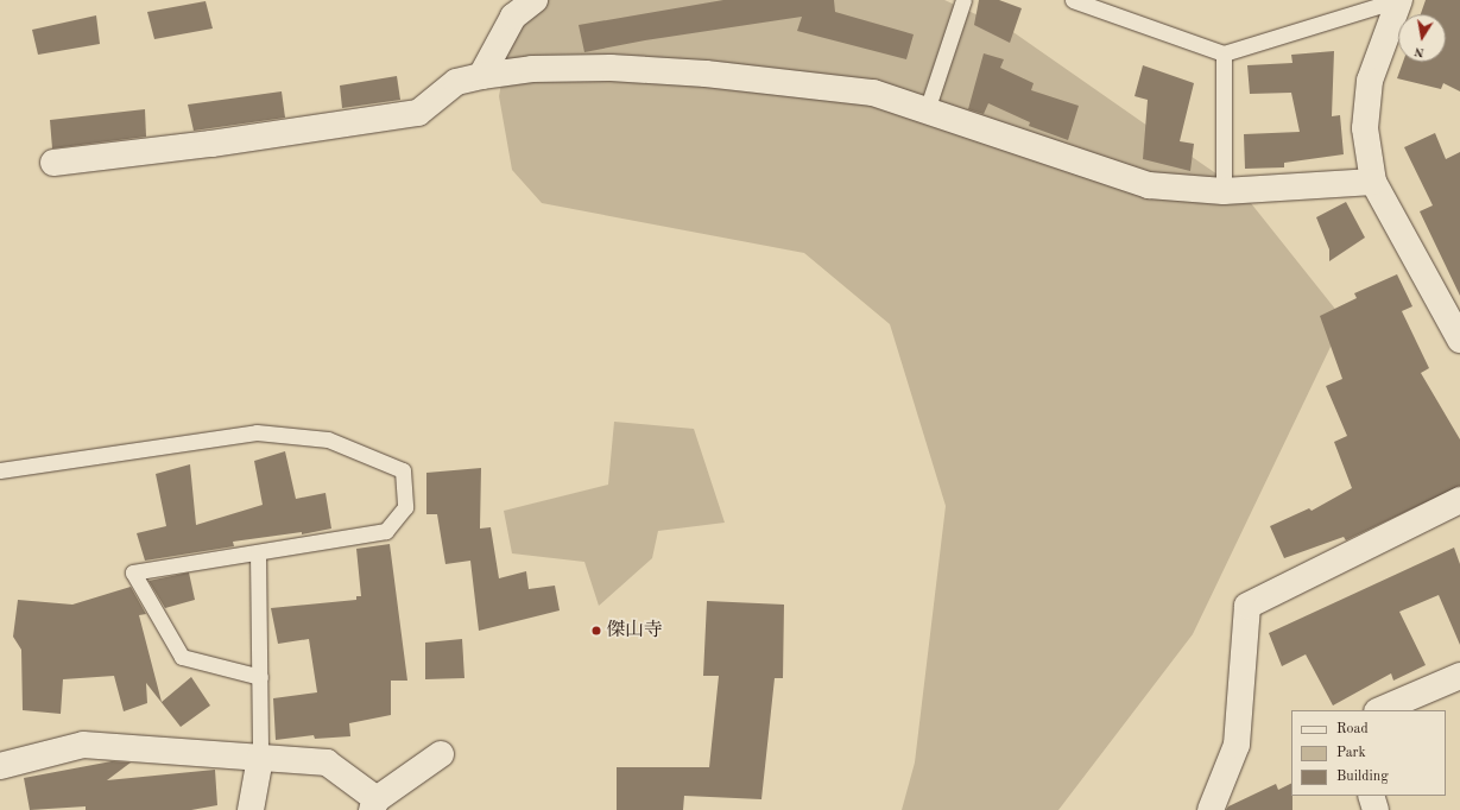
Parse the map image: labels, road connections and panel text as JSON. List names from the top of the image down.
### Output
{
  "places": ["傑山寺"],
  "legend": ["Road", "Park", "Building"],
  "north": "bottom"
}
